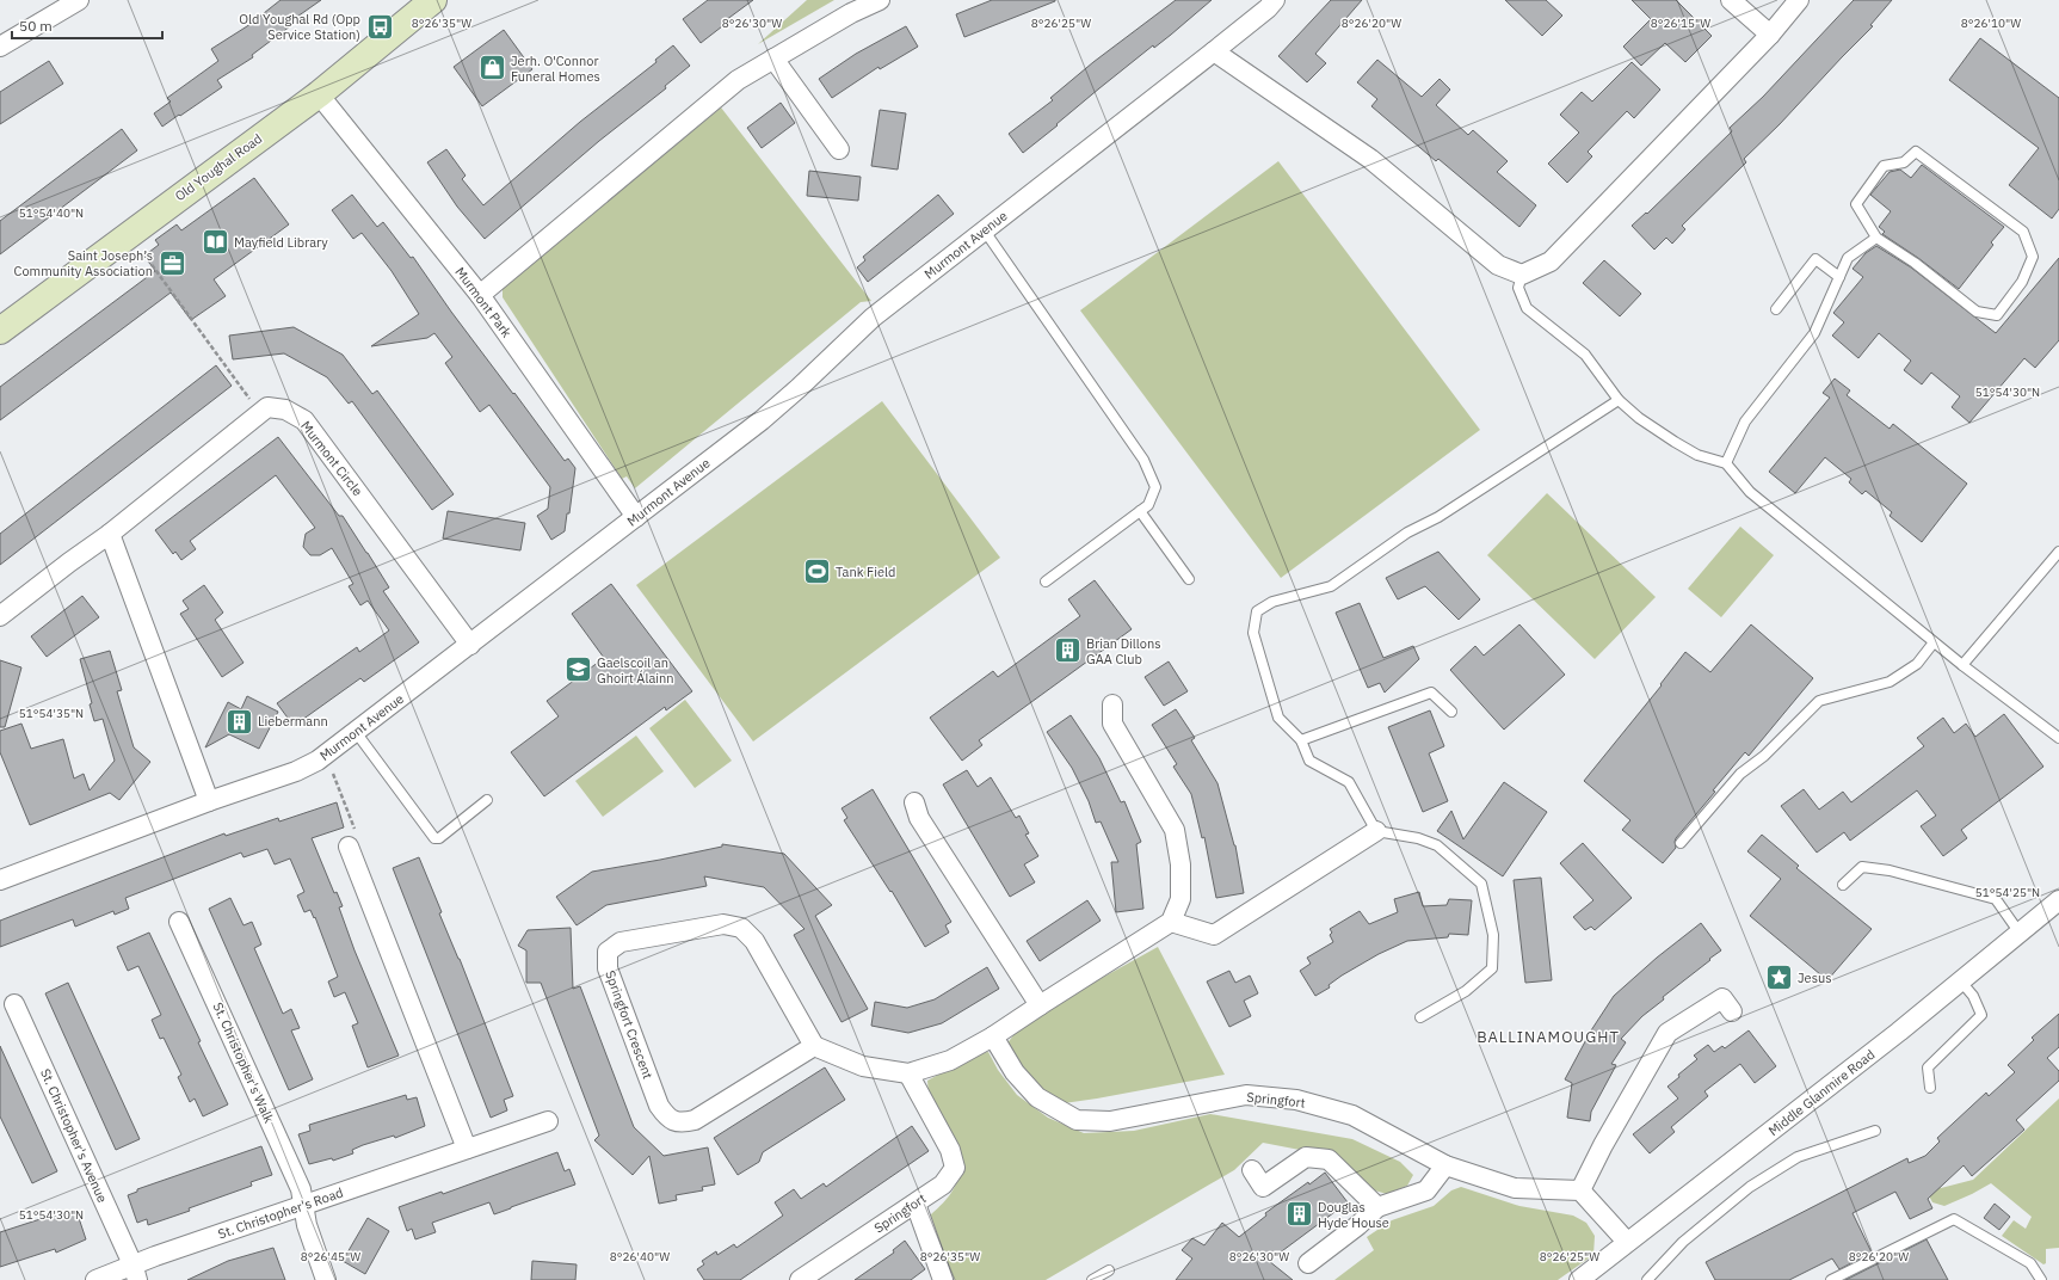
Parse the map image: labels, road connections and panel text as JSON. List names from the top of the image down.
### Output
{
  "streets": {
    "street": [
      "Old Youghal Road",
      "Murmont Avenue",
      "Murmont Park",
      "Murmont Circle",
      "Springfort Crescent",
      "St. Christopher's Walk",
      "Middle Glanmire Road",
      "Springfort",
      "St. Christopher's Avenue",
      "St. Christopher's Road"
    ]
  },
  "crossings": [
    ["Old Youghal Road", "Murmont Park"],
    ["Murmont Avenue", "Murmont Park"],
    ["Murmont Avenue", "Murmont Circle"],
    ["St. Christopher's Walk", "St. Christopher's Road"],
    ["St. Christopher's Avenue", "St. Christopher's Road"]
  ],
  "districts": ["BALLINAMOUGHT"],
  "places": {
    "bus stop": ["Old Youghal Rd (Opp Service Station)"],
    "shop": ["Jerh. O'Connor Funeral Homes"],
    "library": ["Mayfield Library"],
    "office": ["Saint Joseph’s Community Association"],
    "sports": ["Tank Field"],
    "building": ["Brian Dillons GAA Club", "Liebermann", "Douglas Hyde House"],
    "school or university": ["Gaelscoil an Ghoirt Álainn"],
    "place": ["Jesus"]
  },
  "scale_bar": "50 m",
  "coordinates": [
    "8°26'35\"W",
    "8°26'30\"W",
    "8°26'25\"W",
    "8°26'20\"W",
    "8°26'15\"W",
    "8°26'10\"W",
    "51°54'40\"N",
    "51°54'30\"N",
    "51°54'35\"N",
    "51°54'25\"N",
    "8°26'45\"W",
    "8°26'40\"W"
  ]
}
